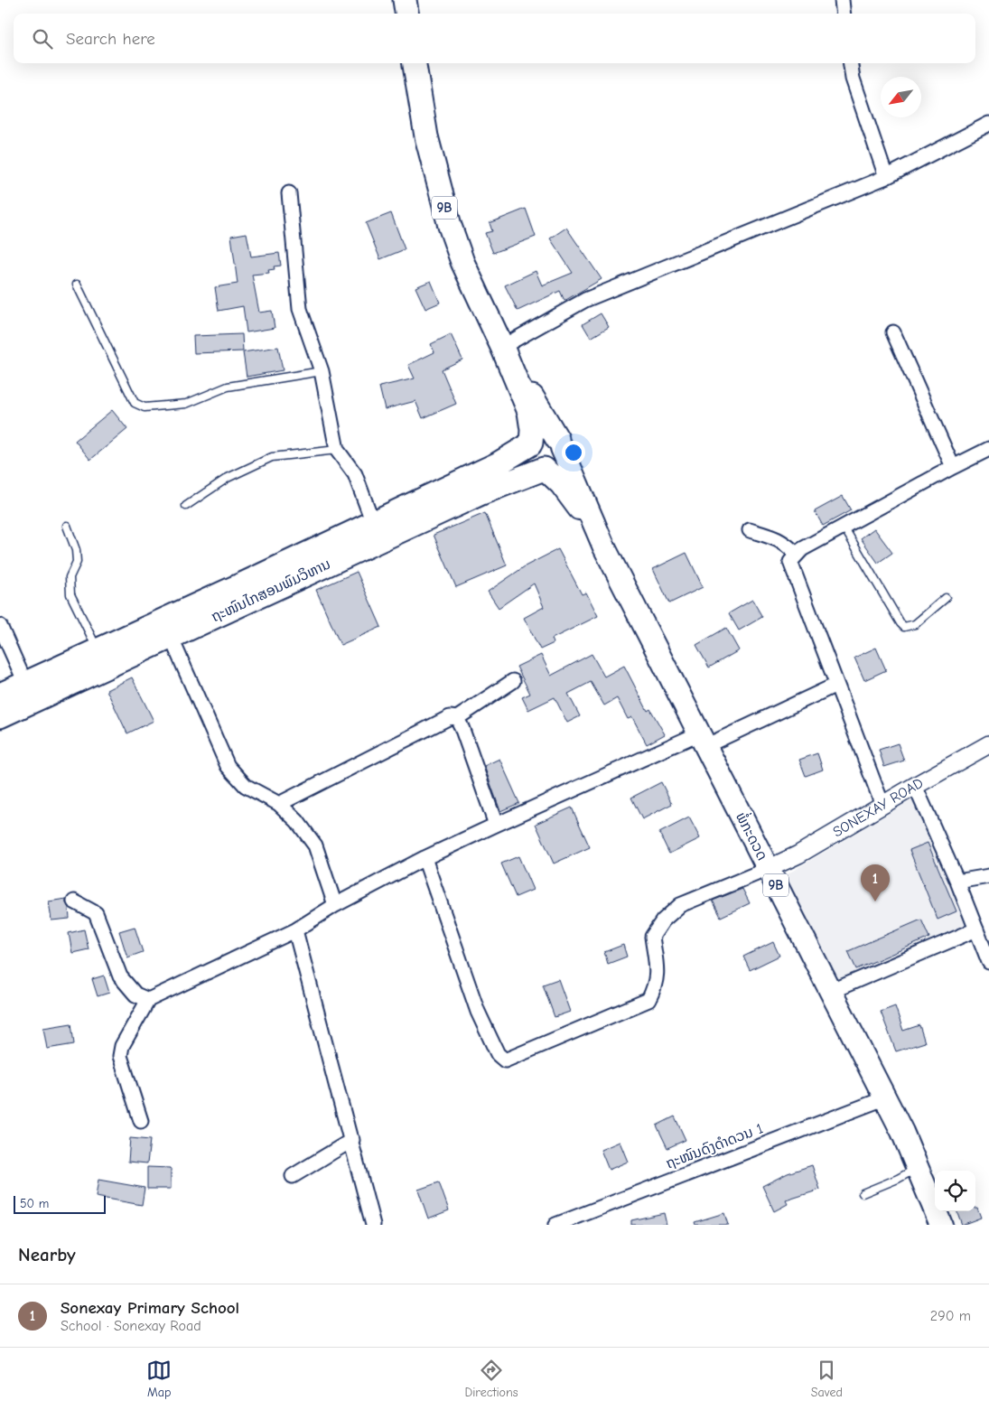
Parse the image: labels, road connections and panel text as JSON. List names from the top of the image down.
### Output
{
  "streets": {
    "highway": ["9B", "ຖະໜົນໄກສອນພົມວິຫານ"],
    "main road": ["ພໍ່ກະດວດ"],
    "street": ["SONEXAY ROAD", "ຖະໜົນດົງດຳດວນ 1"]
  },
  "crossings": [
    ["9B", "ຖະໜົນໄກສອນພົມວິຫານ"],
    ["9B", "ພໍ່ກະດວດ"],
    ["SONEXAY ROAD", "ພໍ່ກະດວດ"],
    ["ພໍ່ກະດວດ", "ຖະໜົນດົງດຳດວນ 1"]
  ],
  "scale_bar": "50 m",
  "north": "bottom left",
  "page": {
    "search": "Search here",
    "pins": "1",
    "scale": "50 m",
    "heading": "Nearby",
    "list": [
      {
        "mark": "1",
        "name": "Sonexay Primary School",
        "note": "School · Sonexay Road",
        "value": "290 m"
      }
    ],
    "nav": ["Map", "Directions", "Saved"]
  }
}
